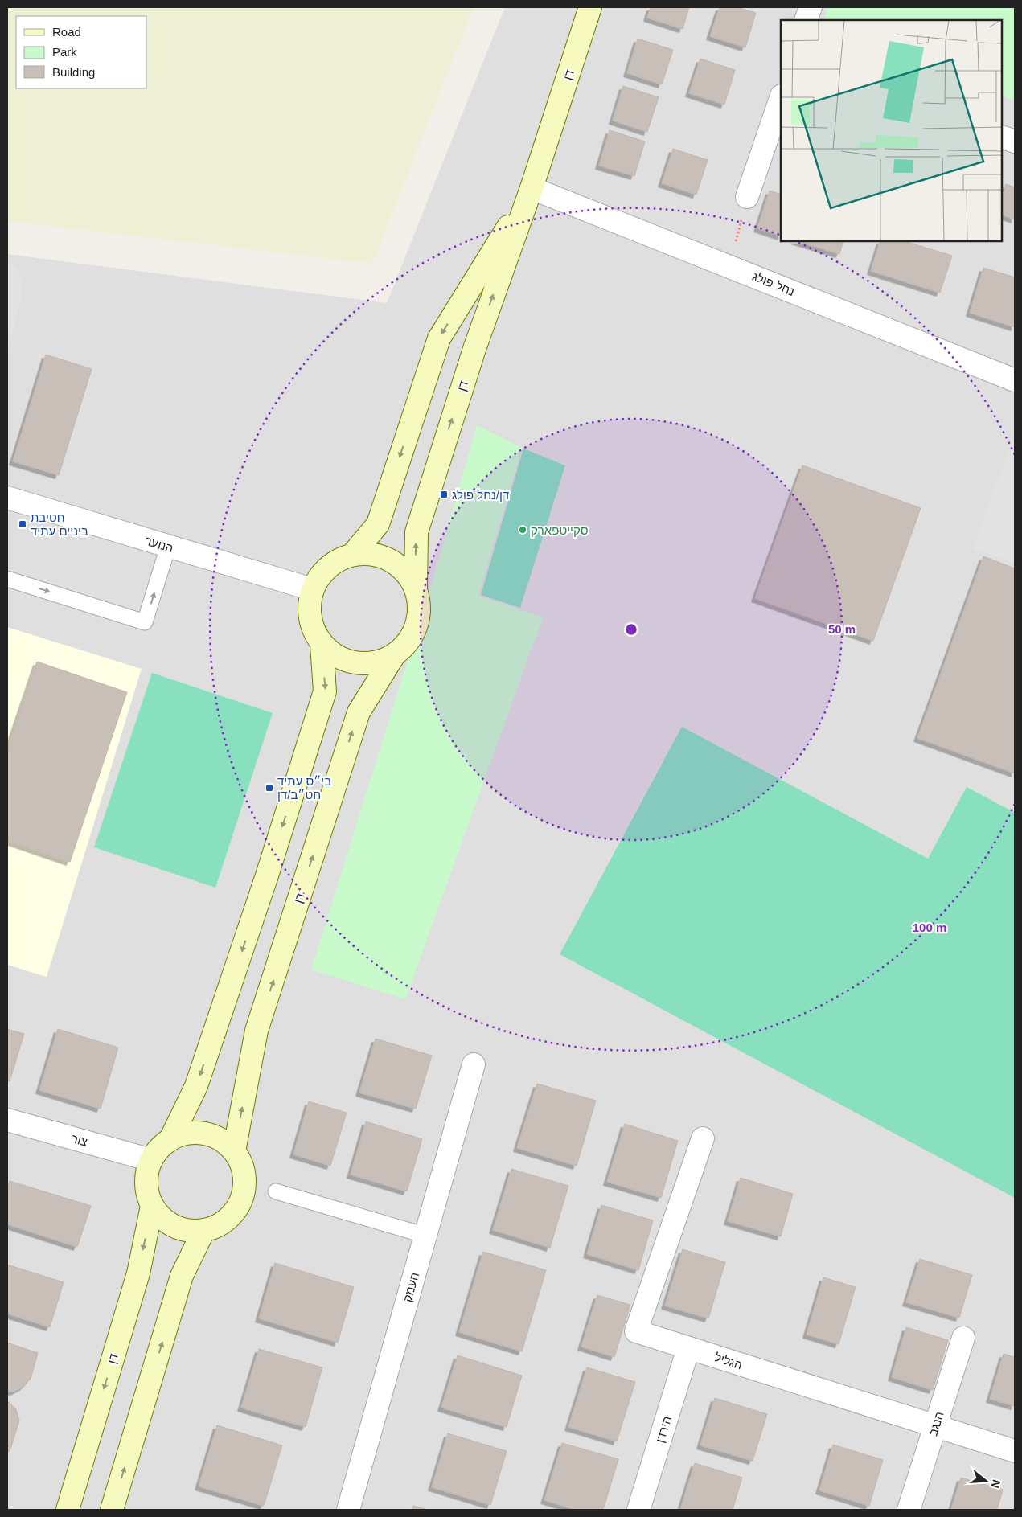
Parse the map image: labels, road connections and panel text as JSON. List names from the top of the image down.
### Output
{
  "streets": {
    "street": [
      "דן",
      "נחל פולג",
      "הנוער",
      "צור",
      "העמק",
      "הגליל",
      "הנגב",
      "הירדן"
    ]
  },
  "crossings": [
    ["דן", "נחל פולג"],
    ["דן", "הנוער"],
    ["דן", "צור"],
    ["הגליל", "הנגב"],
    ["הגליל", "הירדן"]
  ],
  "places": {
    "transit": ["דן/נחל פולג", "חטיבת ביניים עתיד", "בי״ס עתיד חט״ב/דן"],
    "other": ["סקייטפארק"]
  },
  "legend": ["Road", "Park", "Building"],
  "north": "right",
  "rings": ["50 m", "100 m"]
}
